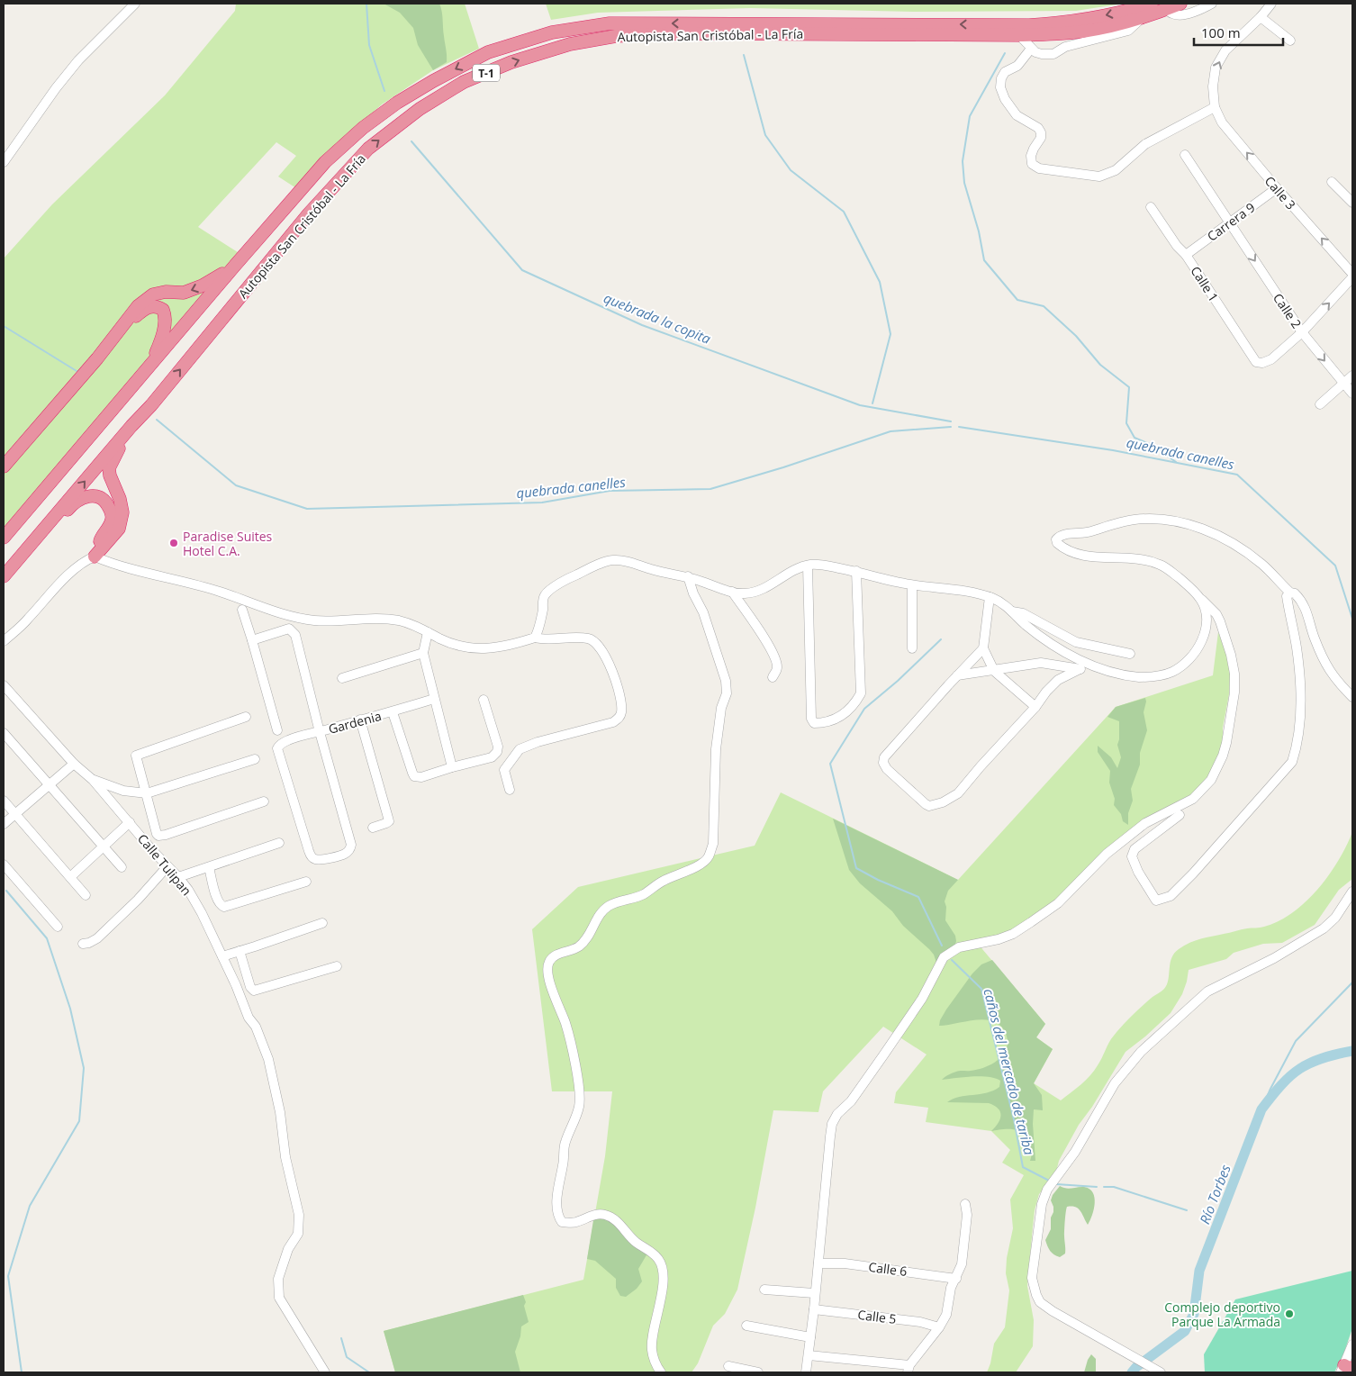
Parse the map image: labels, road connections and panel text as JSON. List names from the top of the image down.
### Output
{
  "streets": {
    "highway": ["Autopista San Cristóbal - La Fría", "T-1"],
    "street": [
      "Calle 3",
      "Carrera 9",
      "Calle 1",
      "Calle 2",
      "Gardenia",
      "Calle Tulipan",
      "Calle 6",
      "Calle 5"
    ]
  },
  "crossings": [
    ["Calle 3", "Carrera 9"],
    ["Carrera 9", "Calle 1"],
    ["Carrera 9", "Calle 2"],
    ["Calle 1", "Calle 2"]
  ],
  "one_way": ["Calle 3", "Calle 2"],
  "water": [
    "quebrada la copita",
    "quebrada canelles",
    "caños del mercado de tariba",
    "Río Torbes"
  ],
  "places": ["Paradise Suites Hotel C.A.", "Complejo deportivo Parque La Armada"],
  "scale_bar": "100 m"
}
